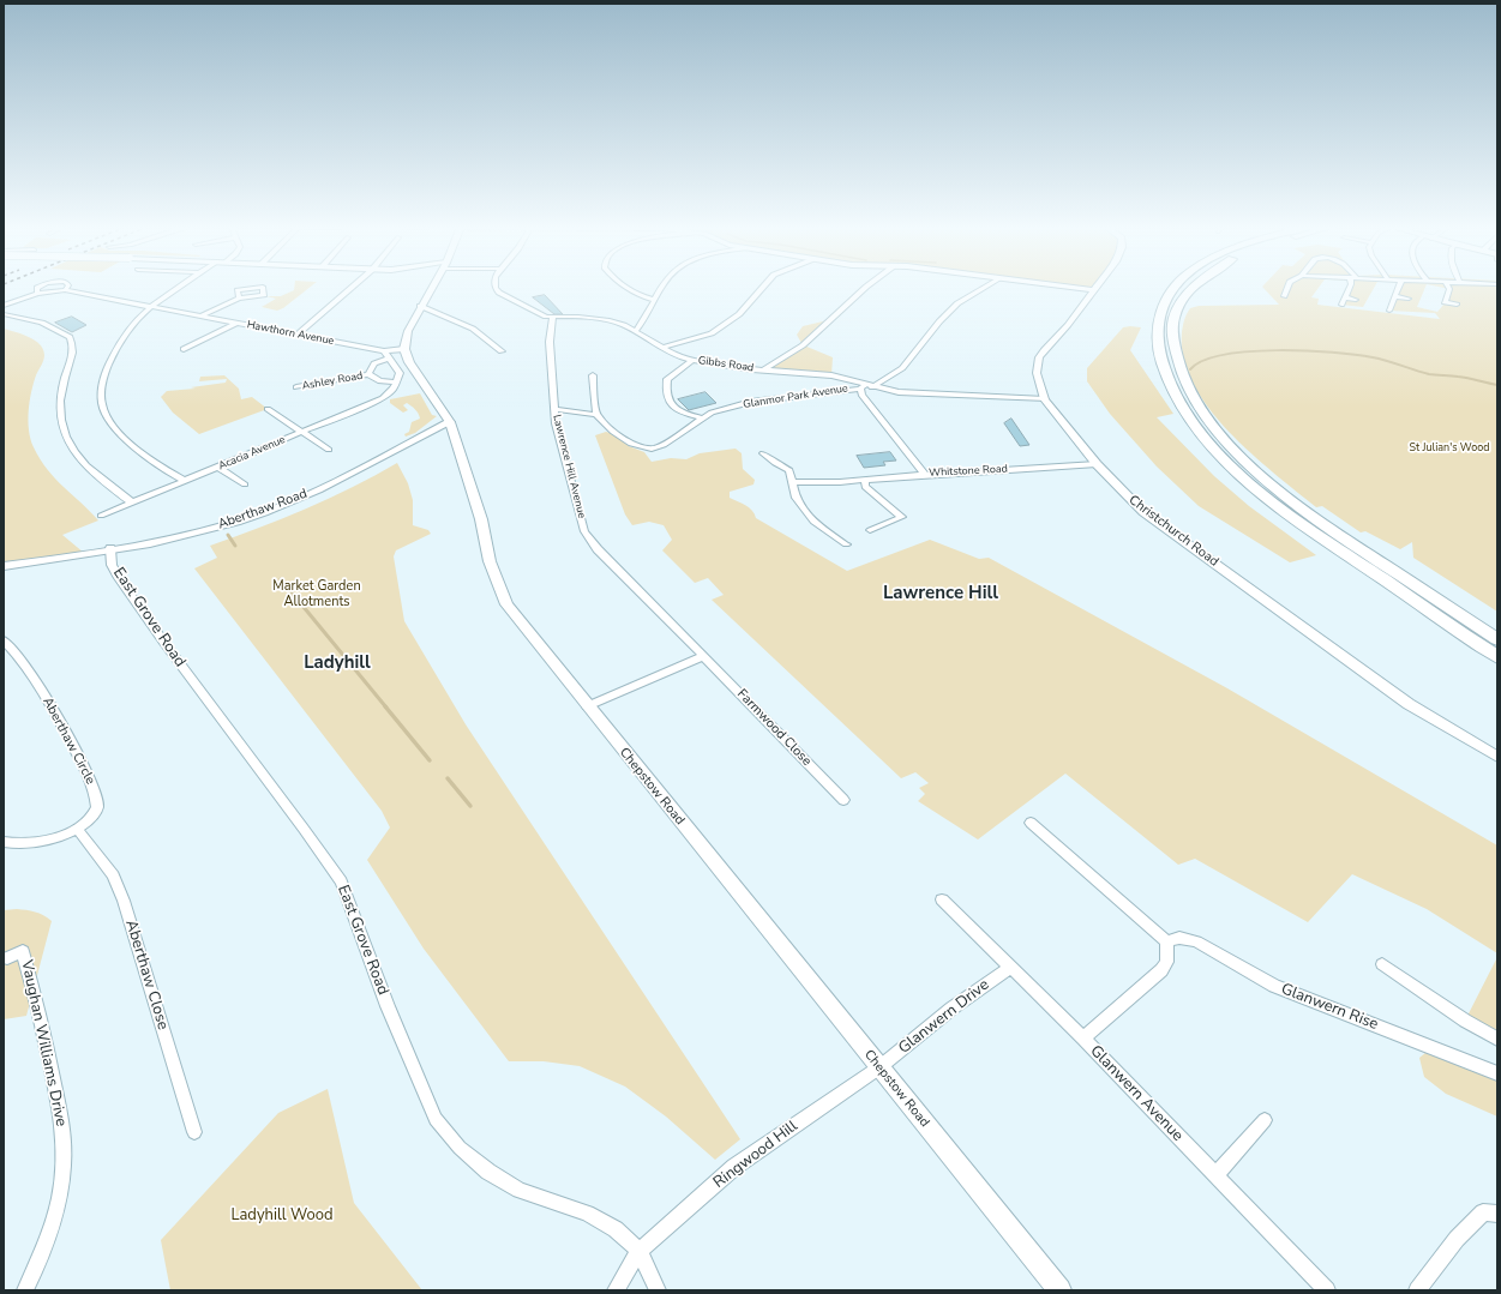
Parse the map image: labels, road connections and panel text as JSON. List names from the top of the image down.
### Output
{
  "streets": {
    "main road": ["Chepstow Road"],
    "street": [
      "Hawthorn Avenue",
      "Gibbs Road",
      "Ashley Road",
      "Glanmor Park Avenue",
      "Acacia Avenue",
      "Lawrence Hill Avenue",
      "Whitstone Road",
      "Aberthaw Road",
      "Christchurch Road",
      "East Grove Road",
      "Farmwood Close",
      "Aberthaw Circle",
      "Aberthaw Close",
      "Glanwern Rise",
      "Glanwern Drive",
      "Vaughan Williams Drive",
      "Glanwern Avenue",
      "Ringwood Hill"
    ]
  },
  "crossings": [
    ["Hawthorn Avenue", "Chepstow Road"],
    ["Gibbs Road", "Glanmor Park Avenue"],
    ["Gibbs Road", "Lawrence Hill Avenue"],
    ["Gibbs Road", "Whitstone Road"],
    ["Gibbs Road", "Christchurch Road"],
    ["Glanmor Park Avenue", "Whitstone Road"],
    ["Lawrence Hill Avenue", "Farmwood Close"],
    ["Whitstone Road", "Christchurch Road"],
    ["Aberthaw Road", "East Grove Road"],
    ["Aberthaw Road", "Chepstow Road"],
    ["East Grove Road", "Ringwood Hill"],
    ["Aberthaw Circle", "Aberthaw Close"],
    ["Chepstow Road", "Glanwern Drive"],
    ["Chepstow Road", "Ringwood Hill"],
    ["Glanwern Drive", "Glanwern Avenue"],
    ["Glanwern Drive", "Ringwood Hill"]
  ],
  "districts": ["Lawrence Hill", "Ladyhill"],
  "parks": ["St Julian's Wood", "Market Garden Allotments", "Ladyhill Wood"]
}
